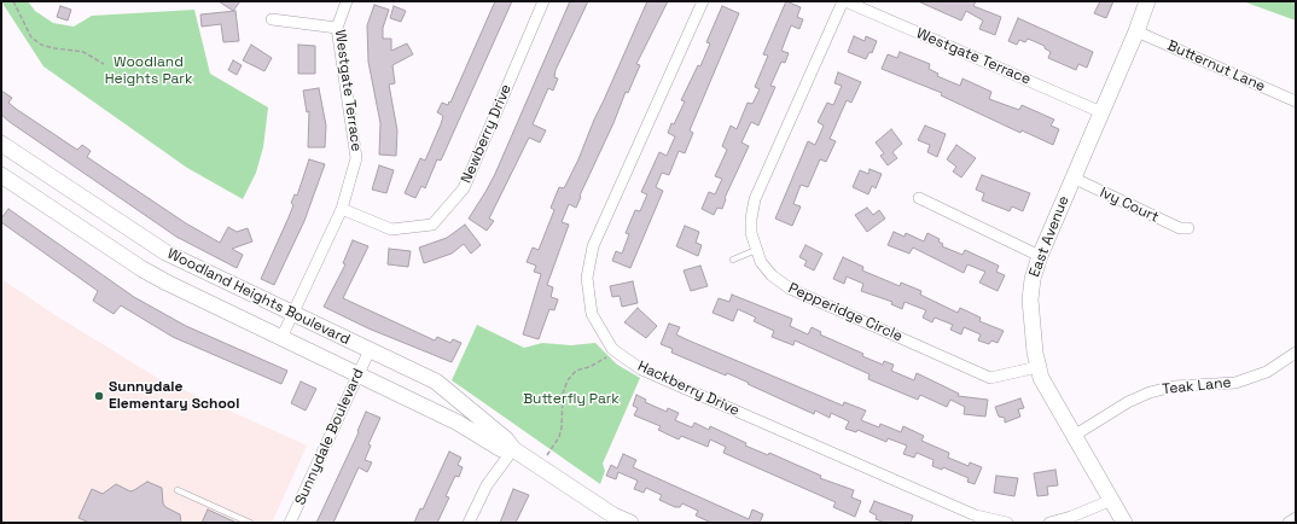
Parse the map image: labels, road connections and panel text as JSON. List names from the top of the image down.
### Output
{
  "streets": {
    "street": [
      "Westgate Terrace",
      "Butternut Lane",
      "Newberry Drive",
      "Ivy Court",
      "East Avenue",
      "Woodland Heights Boulevard",
      "Pepperidge Circle",
      "Teak Lane",
      "Hackberry Drive",
      "Sunnydale Boulevard"
    ]
  },
  "crossings": [
    ["Westgate Terrace", "Newberry Drive"],
    ["Westgate Terrace", "East Avenue"],
    ["Westgate Terrace", "Woodland Heights Boulevard"],
    ["Westgate Terrace", "Pepperidge Circle"],
    ["Butternut Lane", "East Avenue"],
    ["Ivy Court", "East Avenue"],
    ["East Avenue", "Pepperidge Circle"],
    ["East Avenue", "Teak Lane"],
    ["Woodland Heights Boulevard", "Sunnydale Boulevard"]
  ],
  "parks": ["Woodland Heights Park", "Butterfly Park"],
  "places": ["Sunnydale Elementary School"]
}
